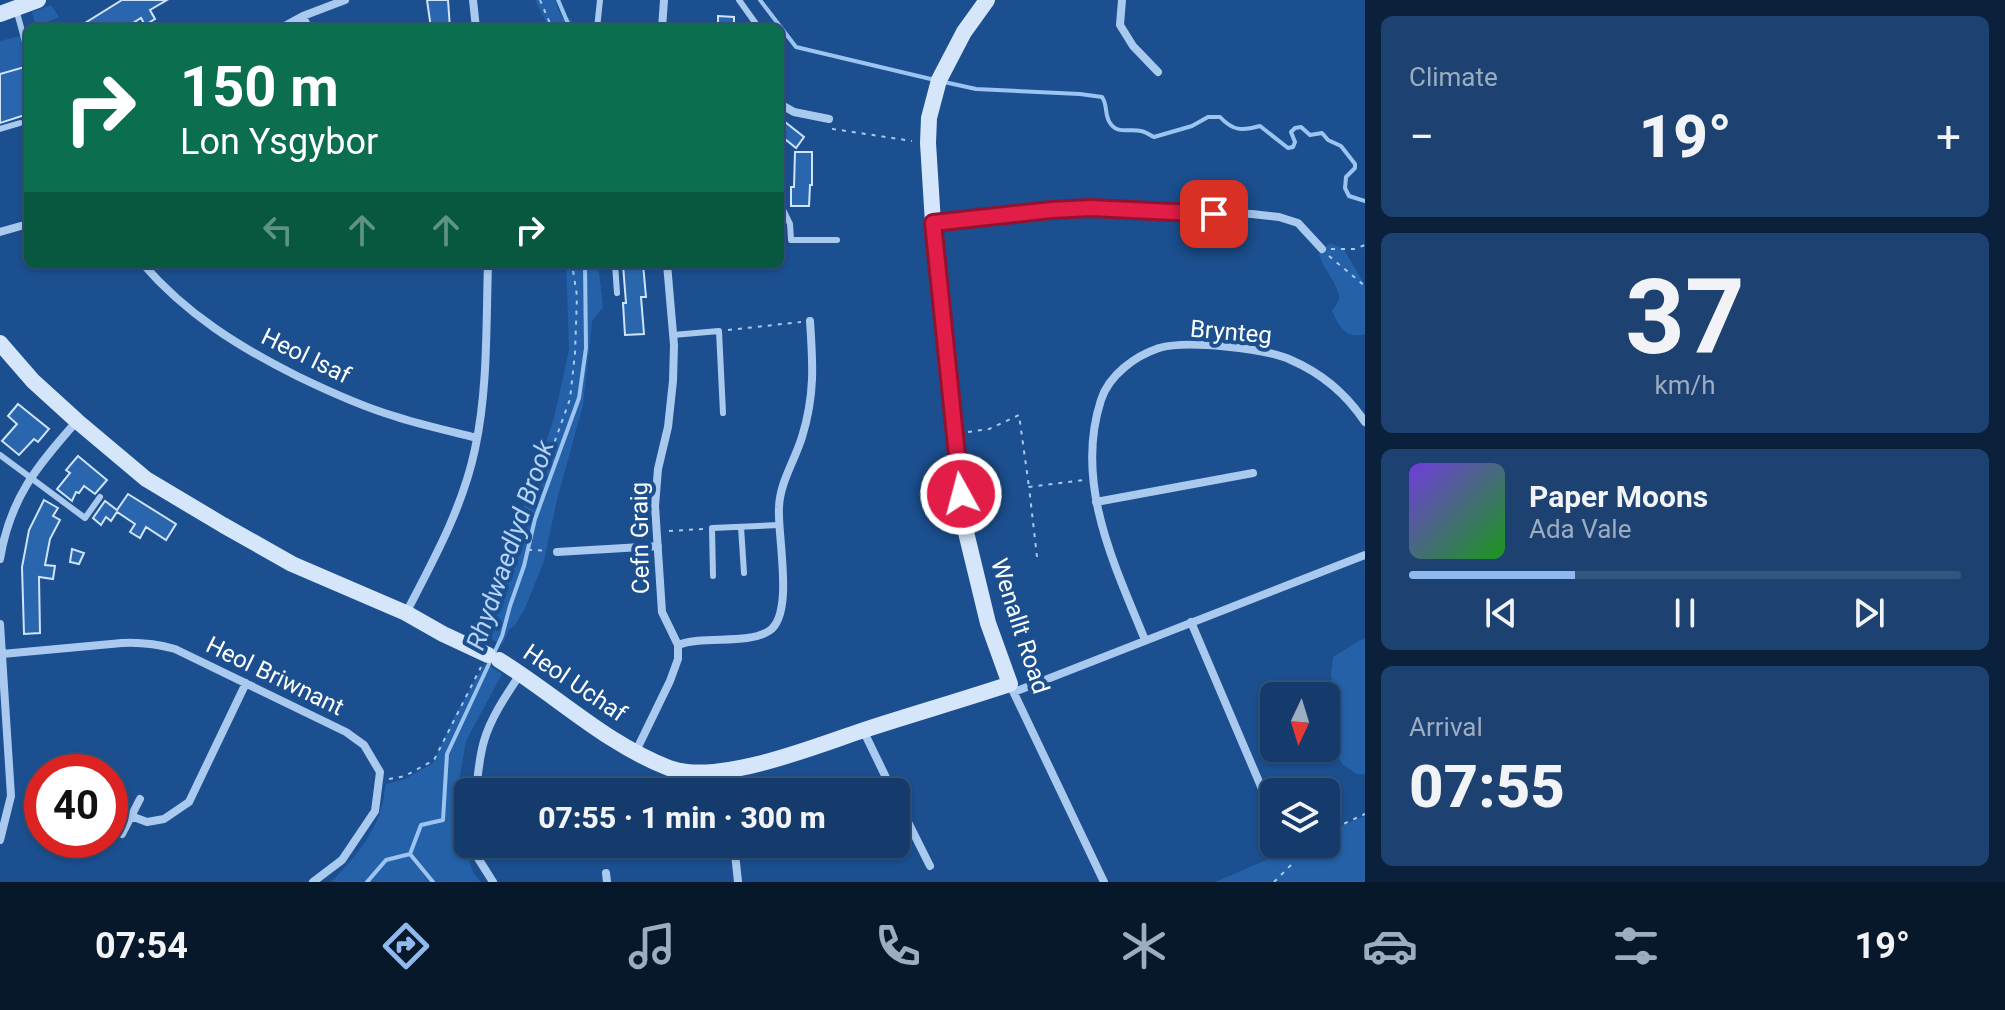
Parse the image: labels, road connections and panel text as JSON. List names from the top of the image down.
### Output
{
  "streets": {
    "street": [
      "Brynteg",
      "Heol Isaf",
      "Cefn Graig",
      "Wenallt Road",
      "Heol Briwnant",
      "Heol Uchaf"
    ]
  },
  "crossings": [
    ["Wenallt Road", "Heol Uchaf"]
  ],
  "water": ["Rhydwaedlyd Brook"],
  "north": "bottom",
  "page": {
    "tile": [
      "Climate",
      ["37", "km/h"],
      ["Arrival", "07:55"]
    ],
    "turn": ["150 m", "Lon Ysgybor"],
    "heat": ["−", "19°", "+"],
    "song": ["Paper Moons", "Ada Vale"],
    "limit": "40",
    "trip": "07:55 · 1 min · 300 m",
    "tabs": ["07:54", "19°"]
  }
}
